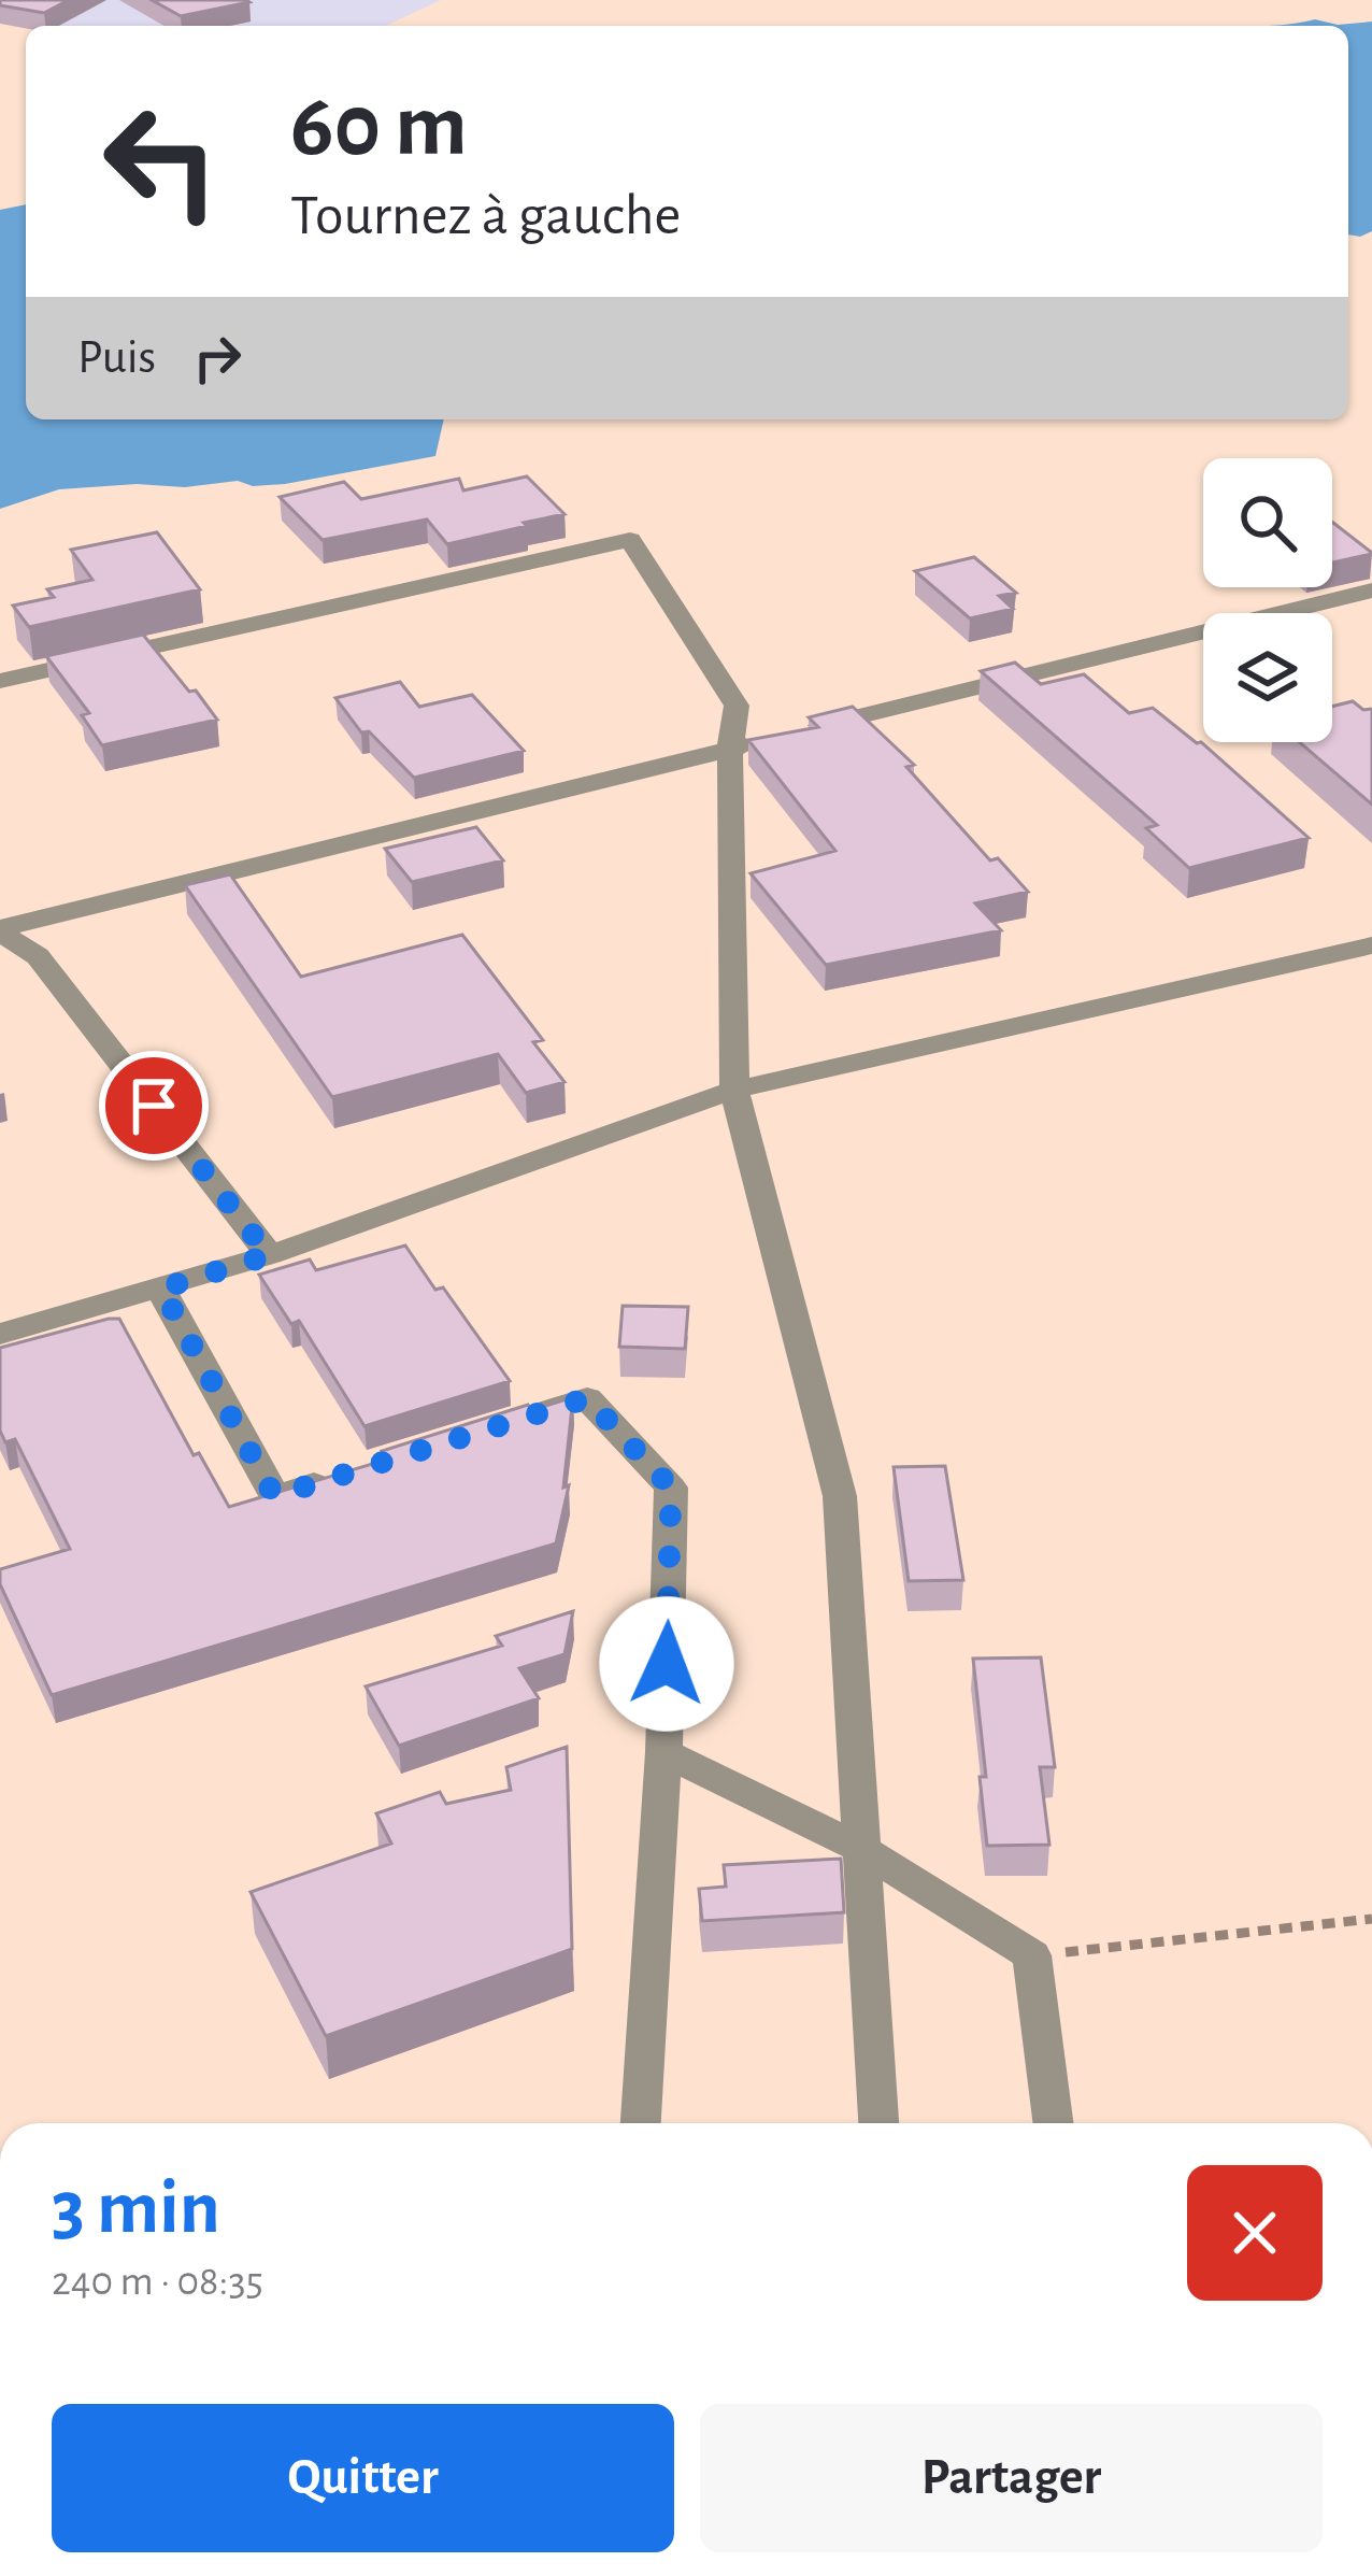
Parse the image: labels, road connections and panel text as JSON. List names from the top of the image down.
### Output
{
  "page": {
    "turn": ["60 m", "Tournez à gauche"],
    "then": "Puis",
    "heading": ["3 min", "240 m · 08:35"],
    "buttons": ["Quitter", "Partager"]
  }
}
